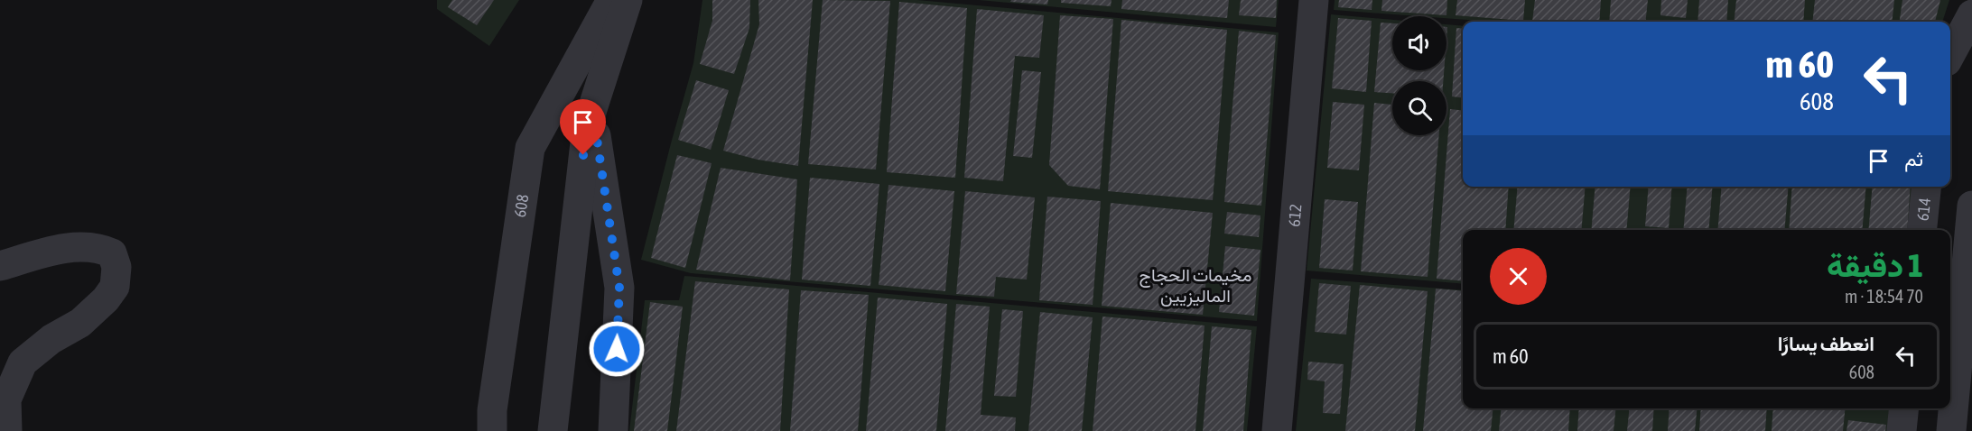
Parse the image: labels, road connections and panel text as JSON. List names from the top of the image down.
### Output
{
  "streets": {
    "street": ["608", "614", "612"]
  },
  "districts": ["مخيمات الحجاج الماليزيين"],
  "page": {
    "turn": ["60 m", "608"],
    "then": "ثم",
    "heading": ["1 دقيقة", "70 m · 18:54"],
    "list": [
      {
        "name": "انعطف يسارًا",
        "note": "608",
        "value": "60 m"
      }
    ]
  }
}
